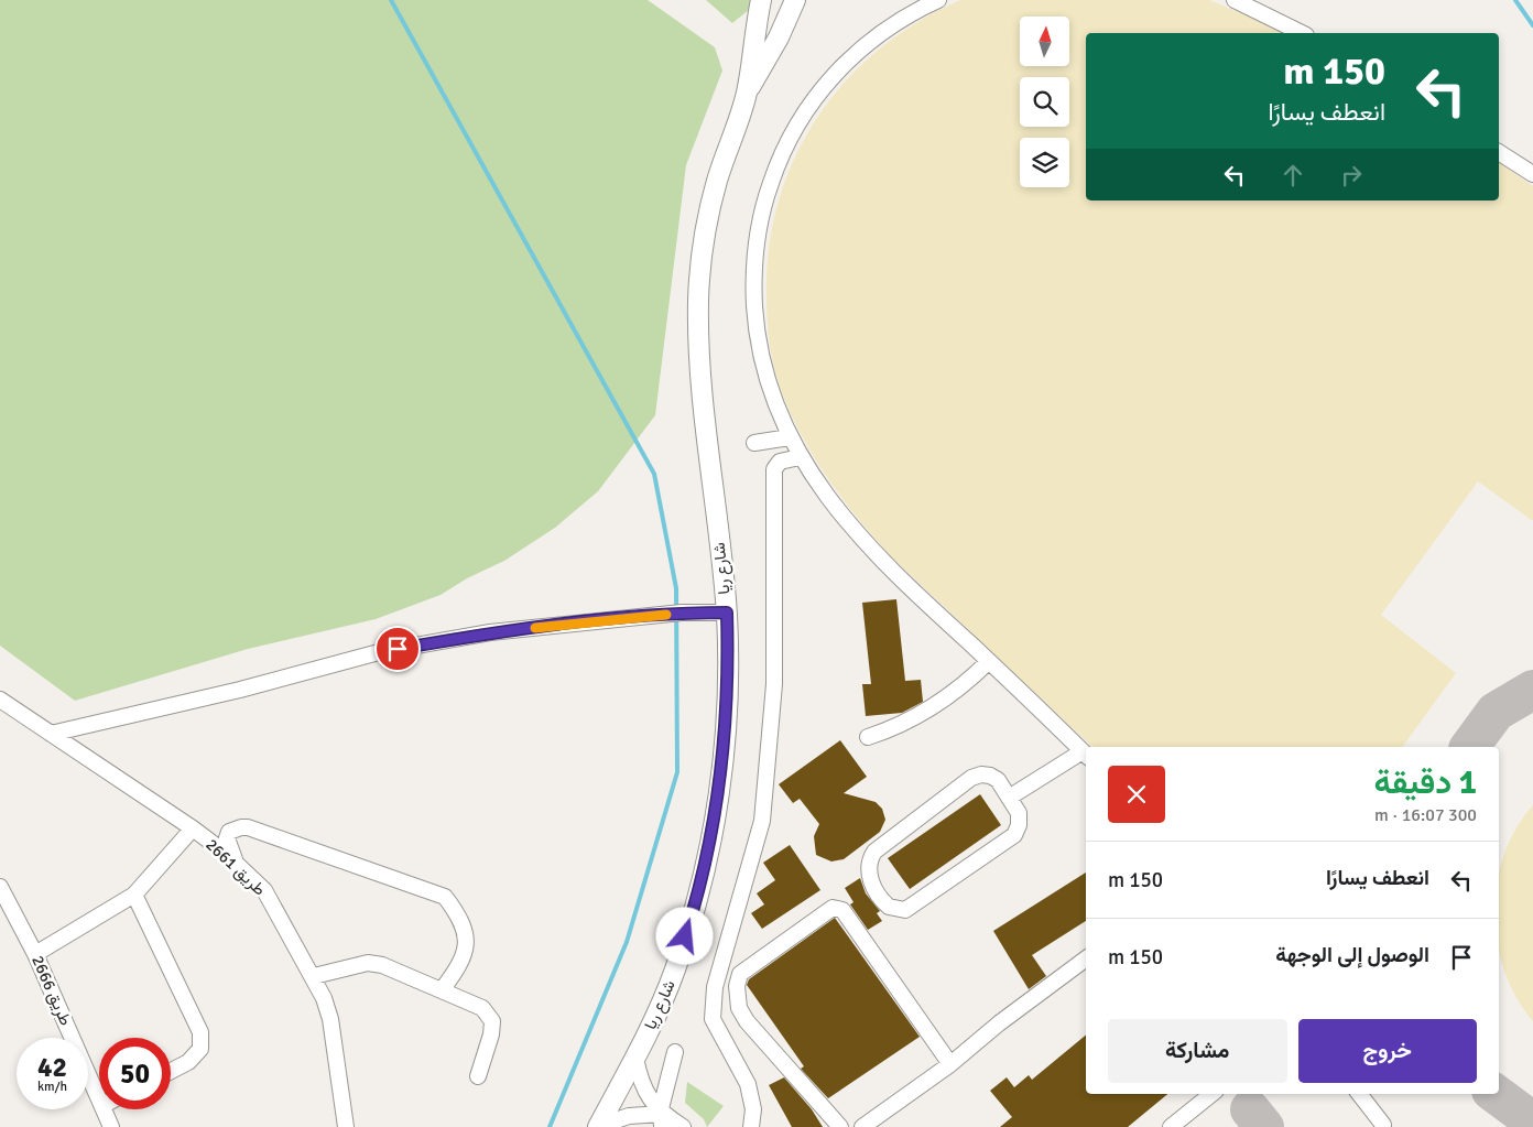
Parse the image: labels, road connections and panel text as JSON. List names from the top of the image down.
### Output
{
  "streets": {
    "main road": ["شارع ريا"],
    "street": ["طريق 2661", "طريق 2666"]
  },
  "north": "top",
  "page": {
    "turn": ["150 m", "انعطف يسارًا"],
    "heading": ["1 دقيقة", "300 m · 16:07"],
    "list": [
      {
        "name": "انعطف يسارًا",
        "value": "150 m"
      },
      {
        "name": "الوصول إلى الوجهة",
        "value": "150 m"
      }
    ],
    "buttons": ["خروج", "مشاركة"],
    "speed": "42 km/h",
    "limit": "50"
  }
}
